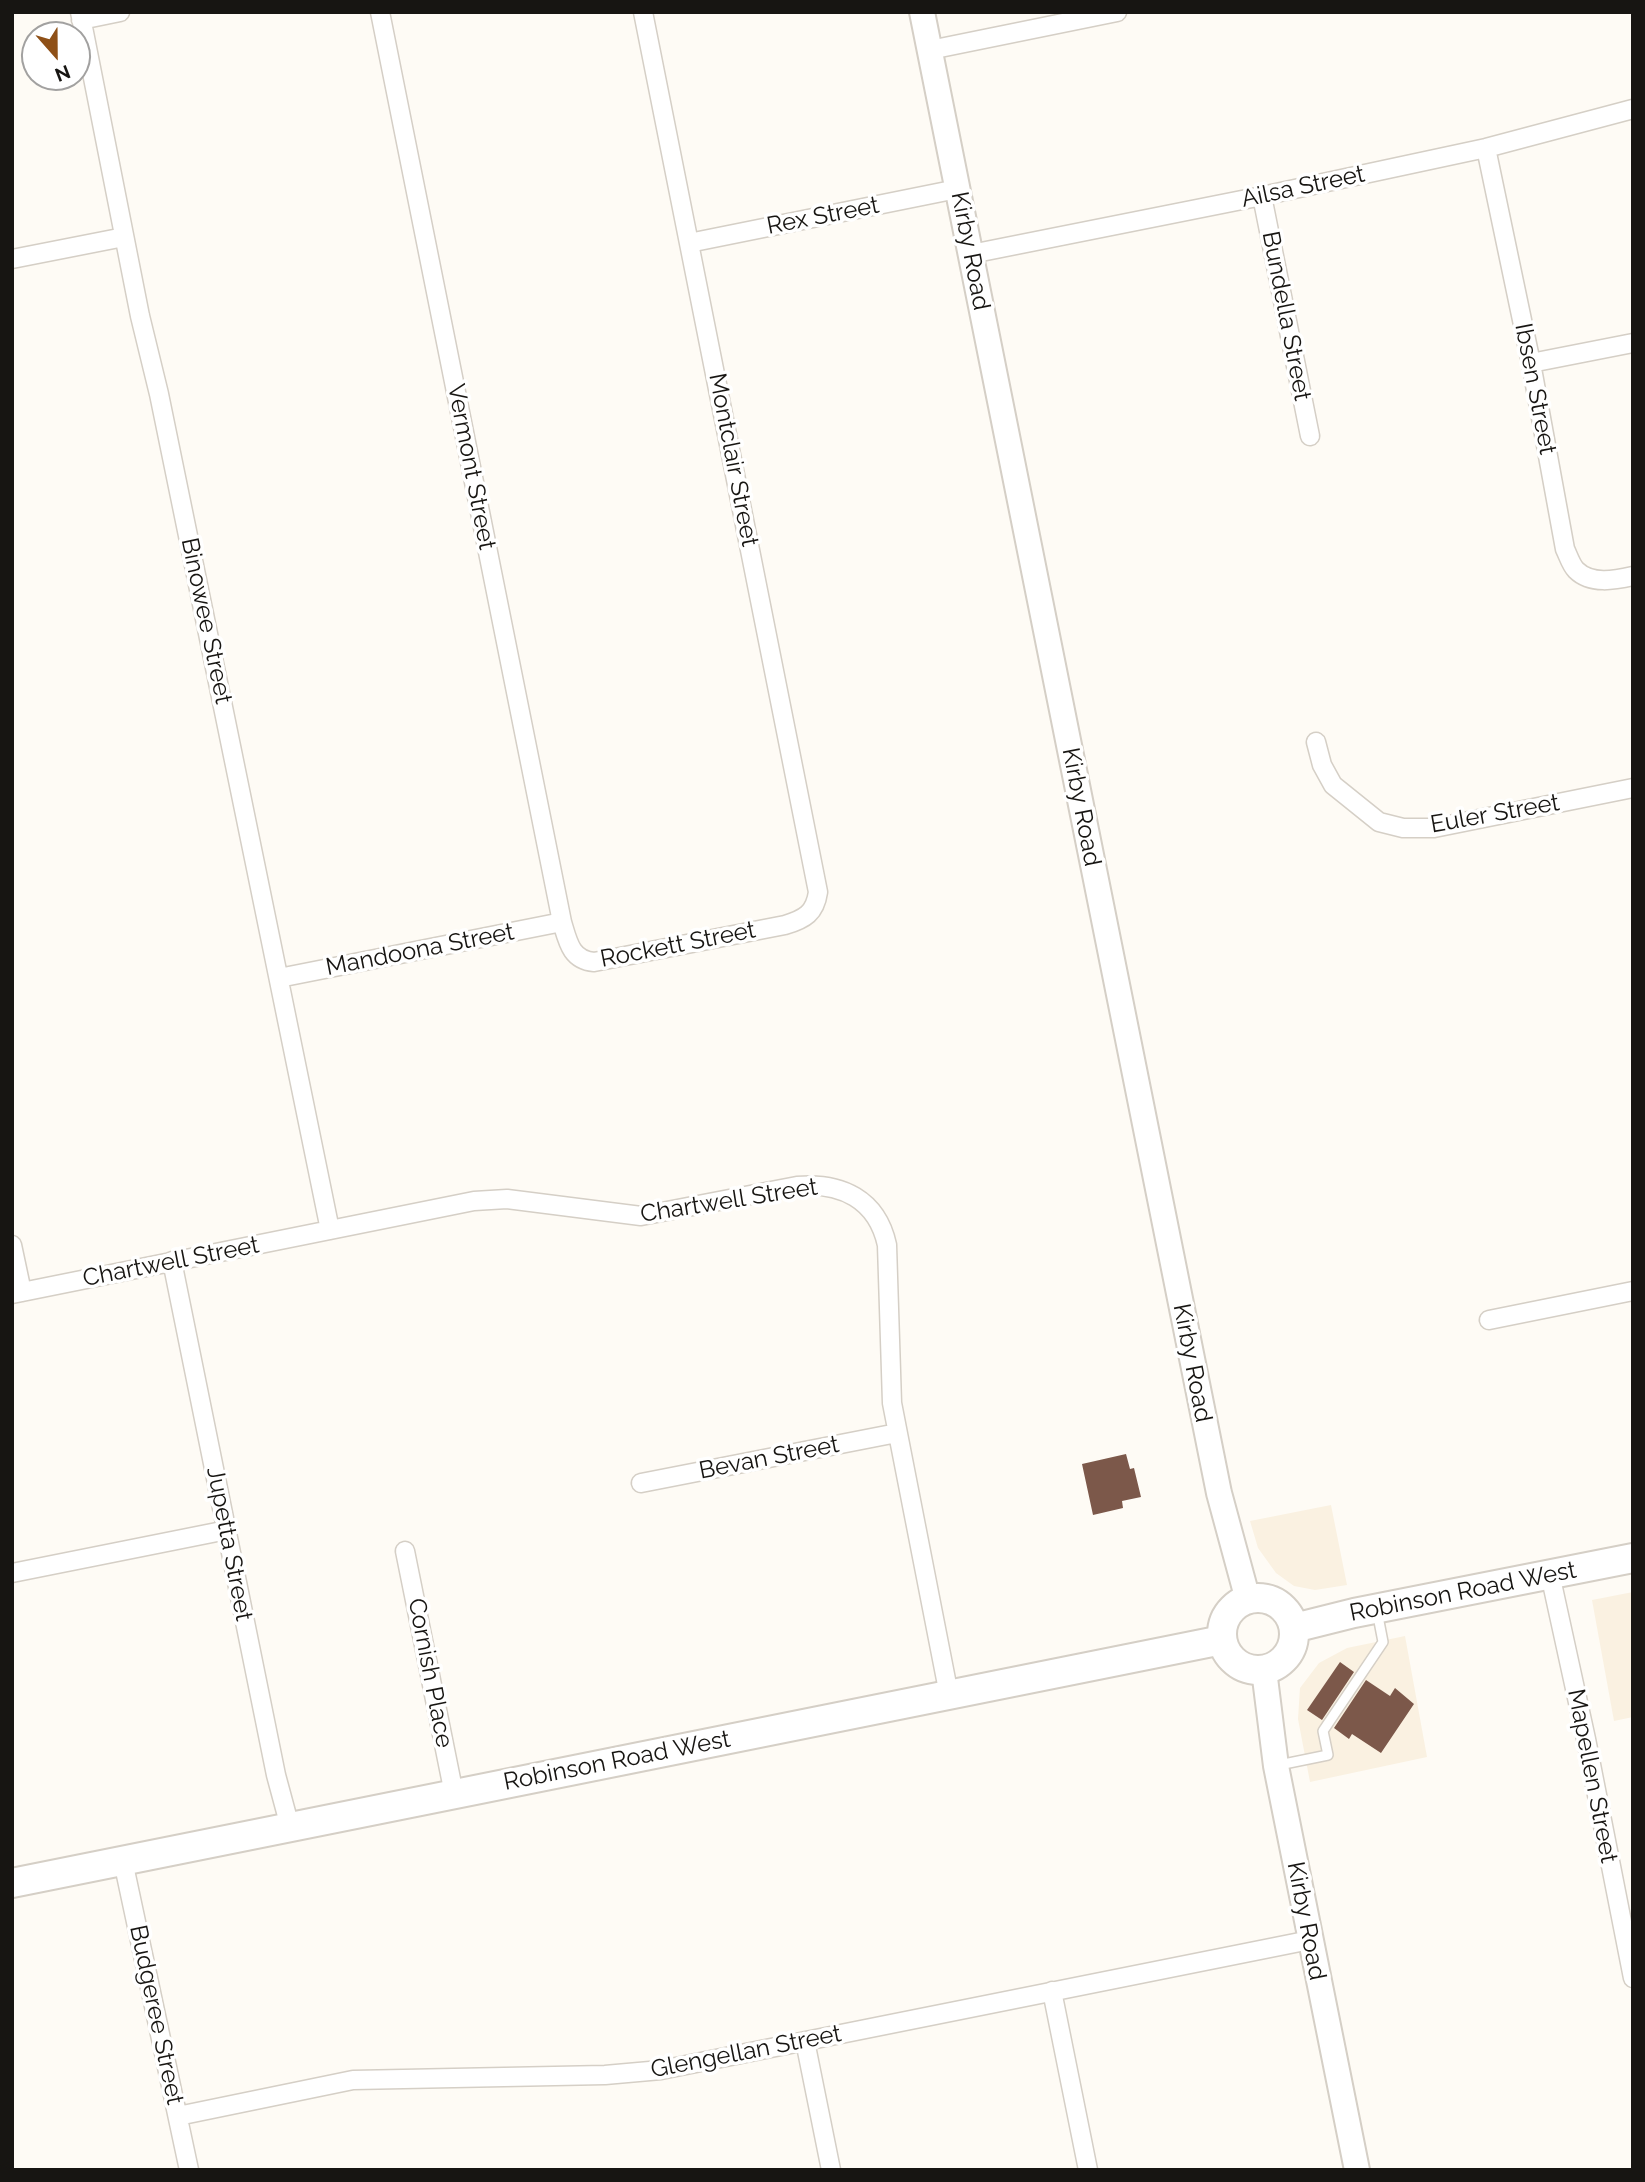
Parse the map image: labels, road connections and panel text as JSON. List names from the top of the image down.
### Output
{
  "streets": {
    "main road": ["Robinson Road West"],
    "street": [
      "Ailsa Street",
      "Rex Street",
      "Kirby Road",
      "Bundella Street",
      "Ibsen Street",
      "Montclair Street",
      "Vermont Street",
      "Binowee Street",
      "Euler Street",
      "Rockett Street",
      "Mandoona Street",
      "Chartwell Street",
      "Bevan Street",
      "Jupetta Street",
      "Cornish Place",
      "Mapellen Street",
      "Budgeree Street",
      "Glengellan Street"
    ]
  },
  "crossings": [
    ["Ailsa Street", "Kirby Road"],
    ["Ailsa Street", "Bundella Street"],
    ["Ailsa Street", "Ibsen Street"],
    ["Rex Street", "Kirby Road"],
    ["Rex Street", "Montclair Street"],
    ["Kirby Road", "Robinson Road West"],
    ["Kirby Road", "Glengellan Street"],
    ["Montclair Street", "Rockett Street"],
    ["Vermont Street", "Rockett Street"],
    ["Vermont Street", "Mandoona Street"],
    ["Binowee Street", "Mandoona Street"],
    ["Binowee Street", "Chartwell Street"],
    ["Rockett Street", "Mandoona Street"],
    ["Chartwell Street", "Bevan Street"],
    ["Chartwell Street", "Jupetta Street"],
    ["Chartwell Street", "Robinson Road West"],
    ["Jupetta Street", "Robinson Road West"],
    ["Robinson Road West", "Cornish Place"],
    ["Robinson Road West", "Mapellen Street"],
    ["Robinson Road West", "Budgeree Street"],
    ["Budgeree Street", "Glengellan Street"]
  ],
  "north": "bottom"
}
